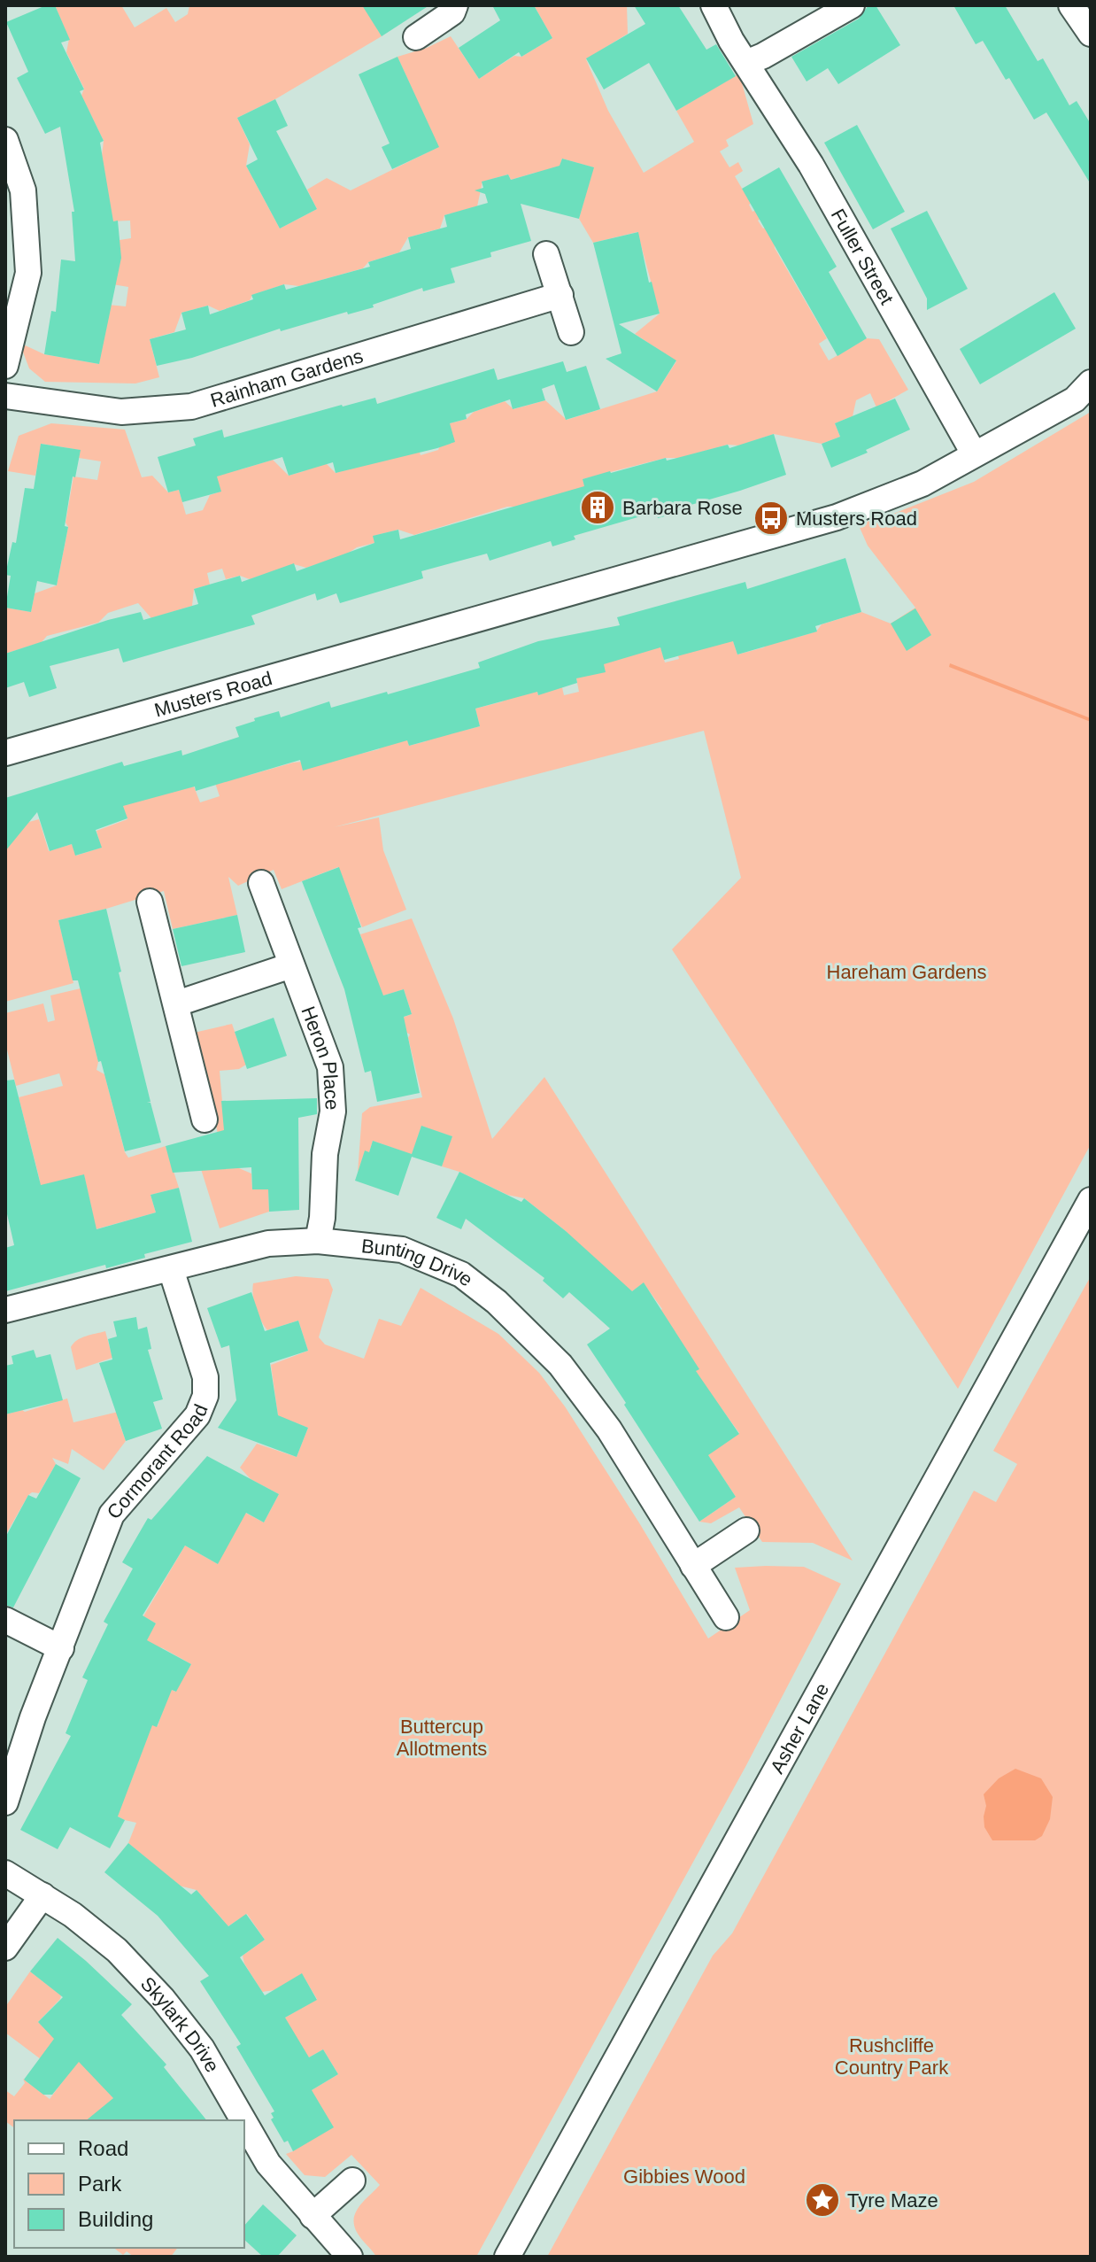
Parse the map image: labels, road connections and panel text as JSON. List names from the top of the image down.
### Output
{
  "streets": {
    "street": [
      "Fuller Street",
      "Rainham Gardens",
      "Musters Road",
      "Heron Place",
      "Bunting Drive",
      "Cormorant Road",
      "Asher Lane",
      "Skylark Drive"
    ]
  },
  "crossings": [
    ["Fuller Street", "Musters Road"],
    ["Heron Place", "Bunting Drive"],
    ["Bunting Drive", "Cormorant Road"]
  ],
  "parks": [
    "Hareham Gardens",
    "Buttercup Allotments",
    "Rushcliffe Country Park",
    "Gibbies Wood"
  ],
  "places": {
    "building": ["Barbara Rose"],
    "bus stop": ["Musters Road"],
    "place": ["Tyre Maze"]
  },
  "legend": ["Road", "Park", "Building"]
}
